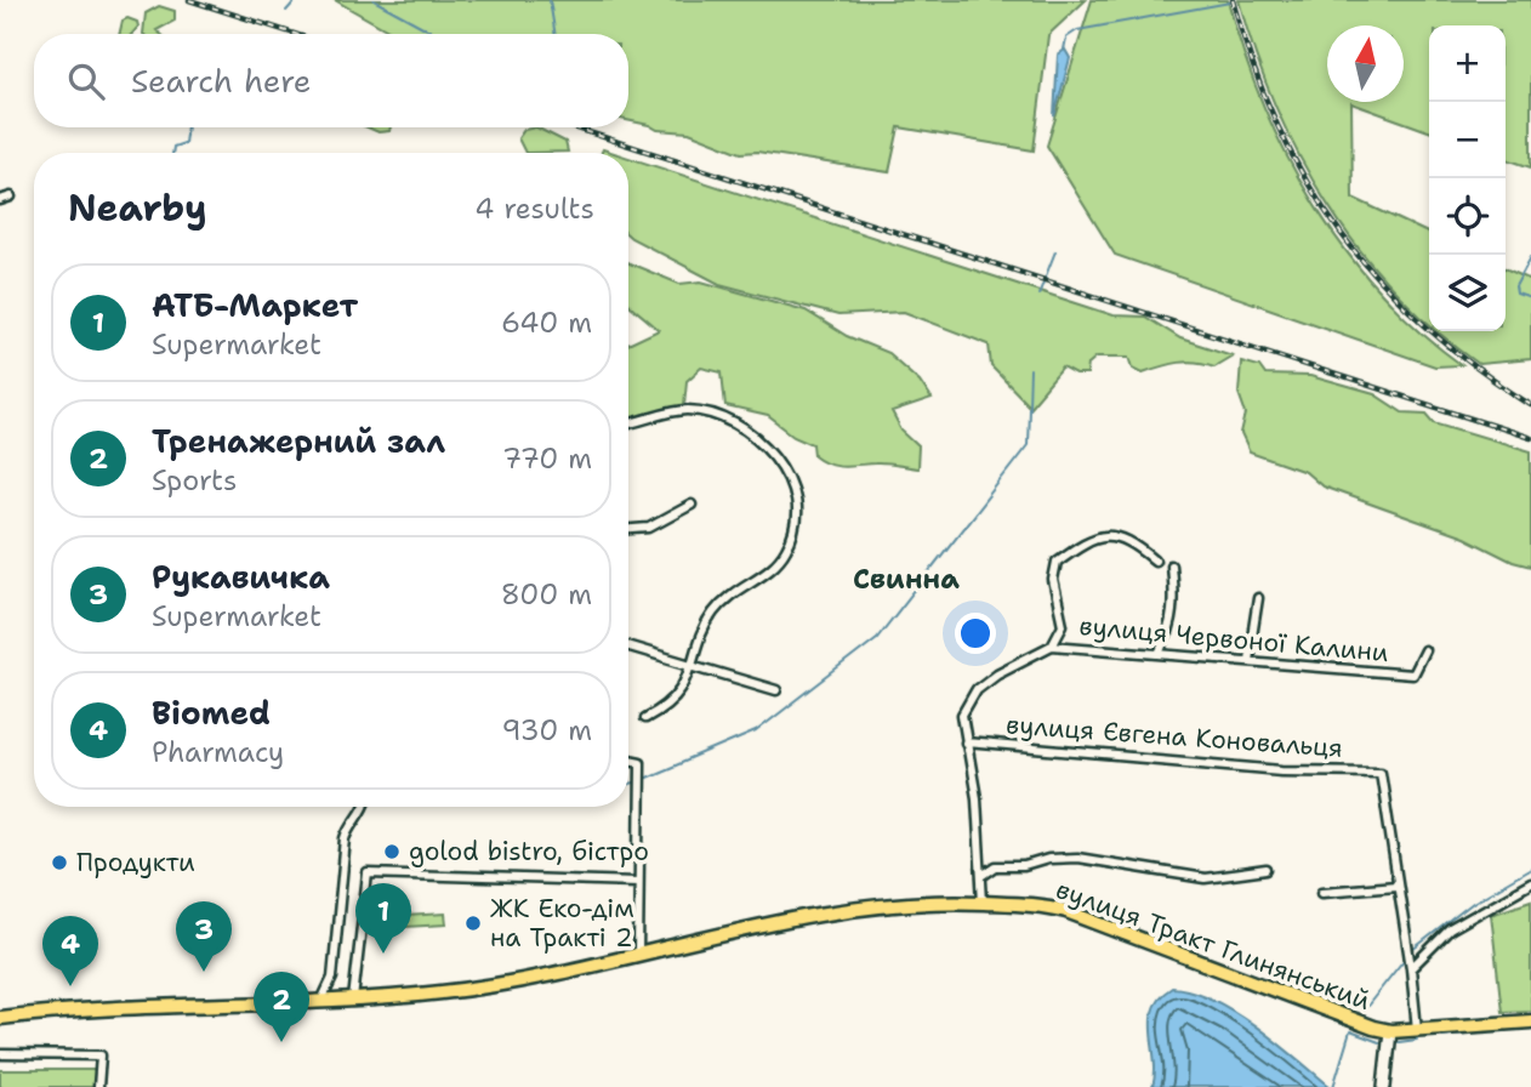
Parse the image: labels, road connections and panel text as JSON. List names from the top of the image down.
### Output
{
  "streets": {
    "main road": ["вулиця Тракт Глинянський"],
    "street": ["вулиця Червоної Калини", "вулиця Євгена Коновальця"]
  },
  "districts": ["Свинна"],
  "places": ["golod bistro, бістро", "Продукти", "ЖК Еко-дім на Тракті 2"],
  "north": "top",
  "page": {
    "map_buttons": ["+", "−"],
    "search": "Search here",
    "heading": ["Nearby", "4 results"],
    "list": [
      {
        "mark": "1",
        "name": "АТБ-Маркет",
        "note": "Supermarket",
        "value": "640 m"
      },
      {
        "mark": "2",
        "name": "Тренажерний зал",
        "note": "Sports",
        "value": "770 m"
      },
      {
        "mark": "3",
        "name": "Рукавичка",
        "note": "Supermarket",
        "value": "800 m"
      },
      {
        "mark": "4",
        "name": "Biomed",
        "note": "Pharmacy",
        "value": "930 m"
      }
    ],
    "pins": [
      "1",
      "3",
      "4",
      "2"
    ]
  }
}
